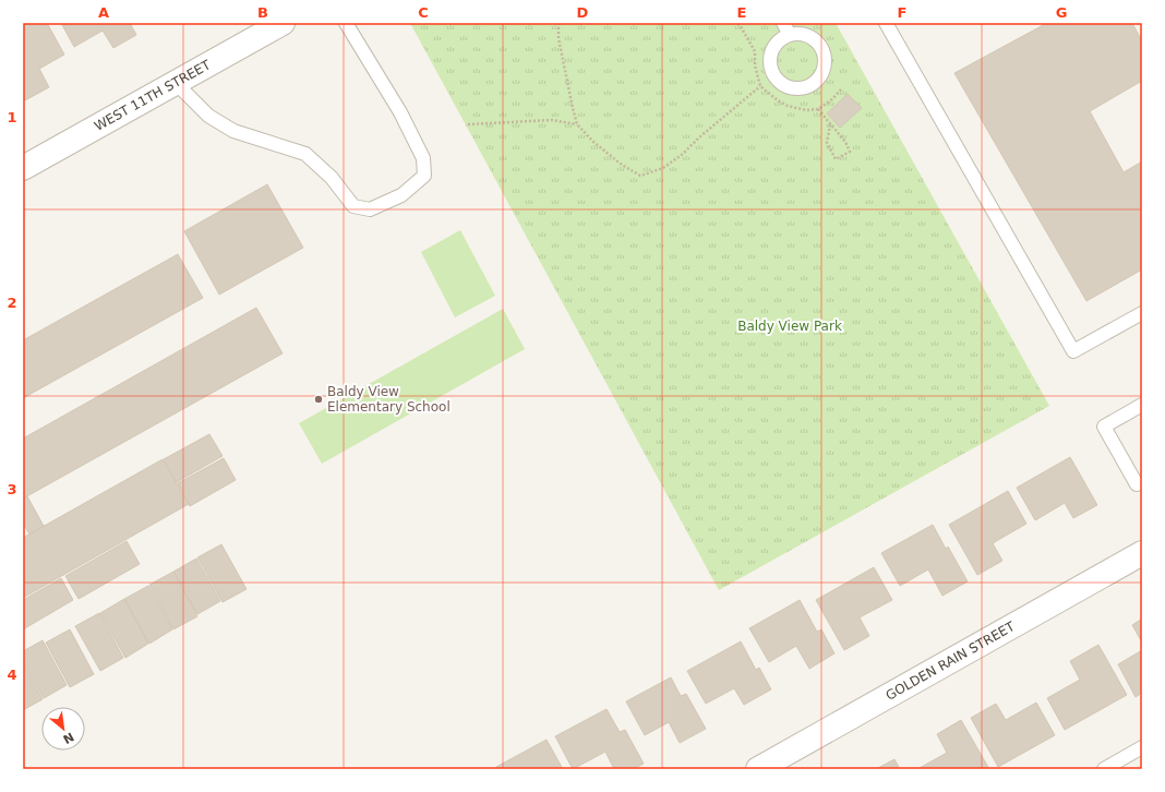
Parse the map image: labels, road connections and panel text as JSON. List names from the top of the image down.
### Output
{
  "streets": {
    "street": ["WEST 11TH STREET", "GOLDEN RAIN STREET"]
  },
  "parks": ["Baldy View Park"],
  "places": ["Baldy View Elementary School"],
  "north": "bottom right",
  "grid": {
    "columns": [
      "A",
      "B",
      "C",
      "D",
      "E",
      "F",
      "G"
    ],
    "rows": [
      "1",
      "2",
      "3",
      "4"
    ]
  }
}
